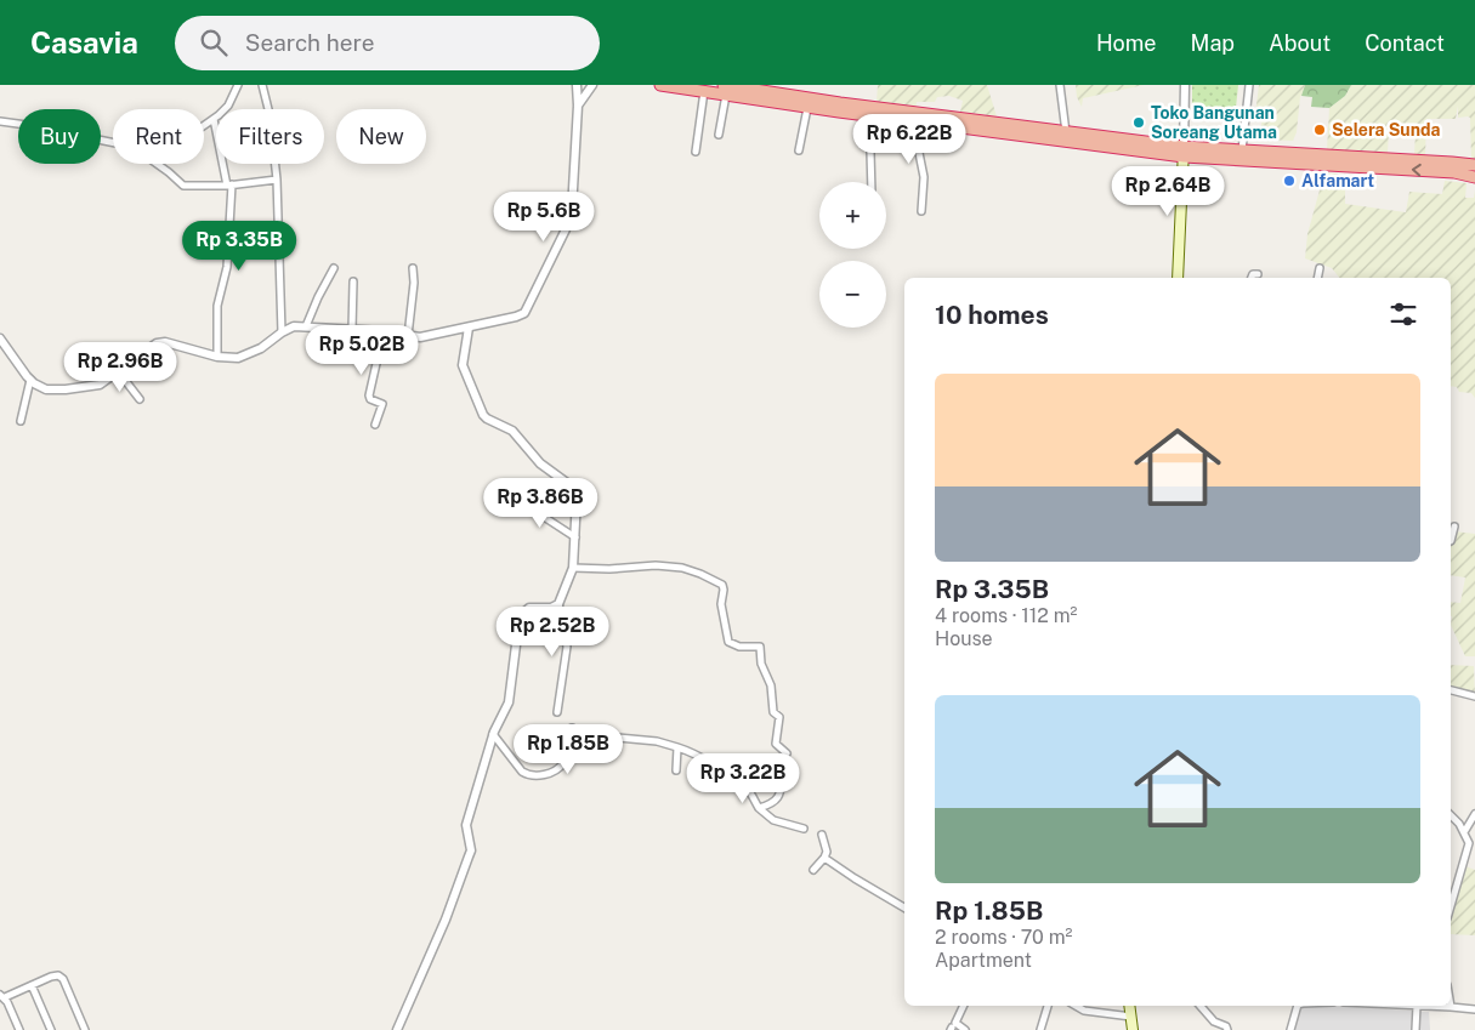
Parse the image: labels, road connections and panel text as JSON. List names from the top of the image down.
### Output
{
  "places": ["Toko Bangunan Soreang Utama", "Selera Sunda", "Alfamart"],
  "page": {
    "header": "Casavia",
    "search": "Search here",
    "nav": [
      "Home",
      "Map",
      "About",
      "Contact"
    ],
    "chip": [
      "Buy",
      "Rent",
      "Filters",
      "New"
    ],
    "price": [
      "Rp 6.22B",
      "Rp 2.64B",
      "Rp 5.6B",
      "Rp 3.35B",
      "Rp 5.02B",
      "Rp 2.96B",
      "Rp 3.86B",
      "Rp 2.52B",
      "Rp 1.85B",
      "Rp 3.22B"
    ],
    "map_buttons": ["+", "−"],
    "heading": "10 homes",
    "list": [
      {
        "name": "Rp 3.35B",
        "note": "4 rooms · 112 m² · House"
      },
      {
        "name": "Rp 1.85B",
        "note": "2 rooms · 70 m² · Apartment"
      }
    ]
  }
}
